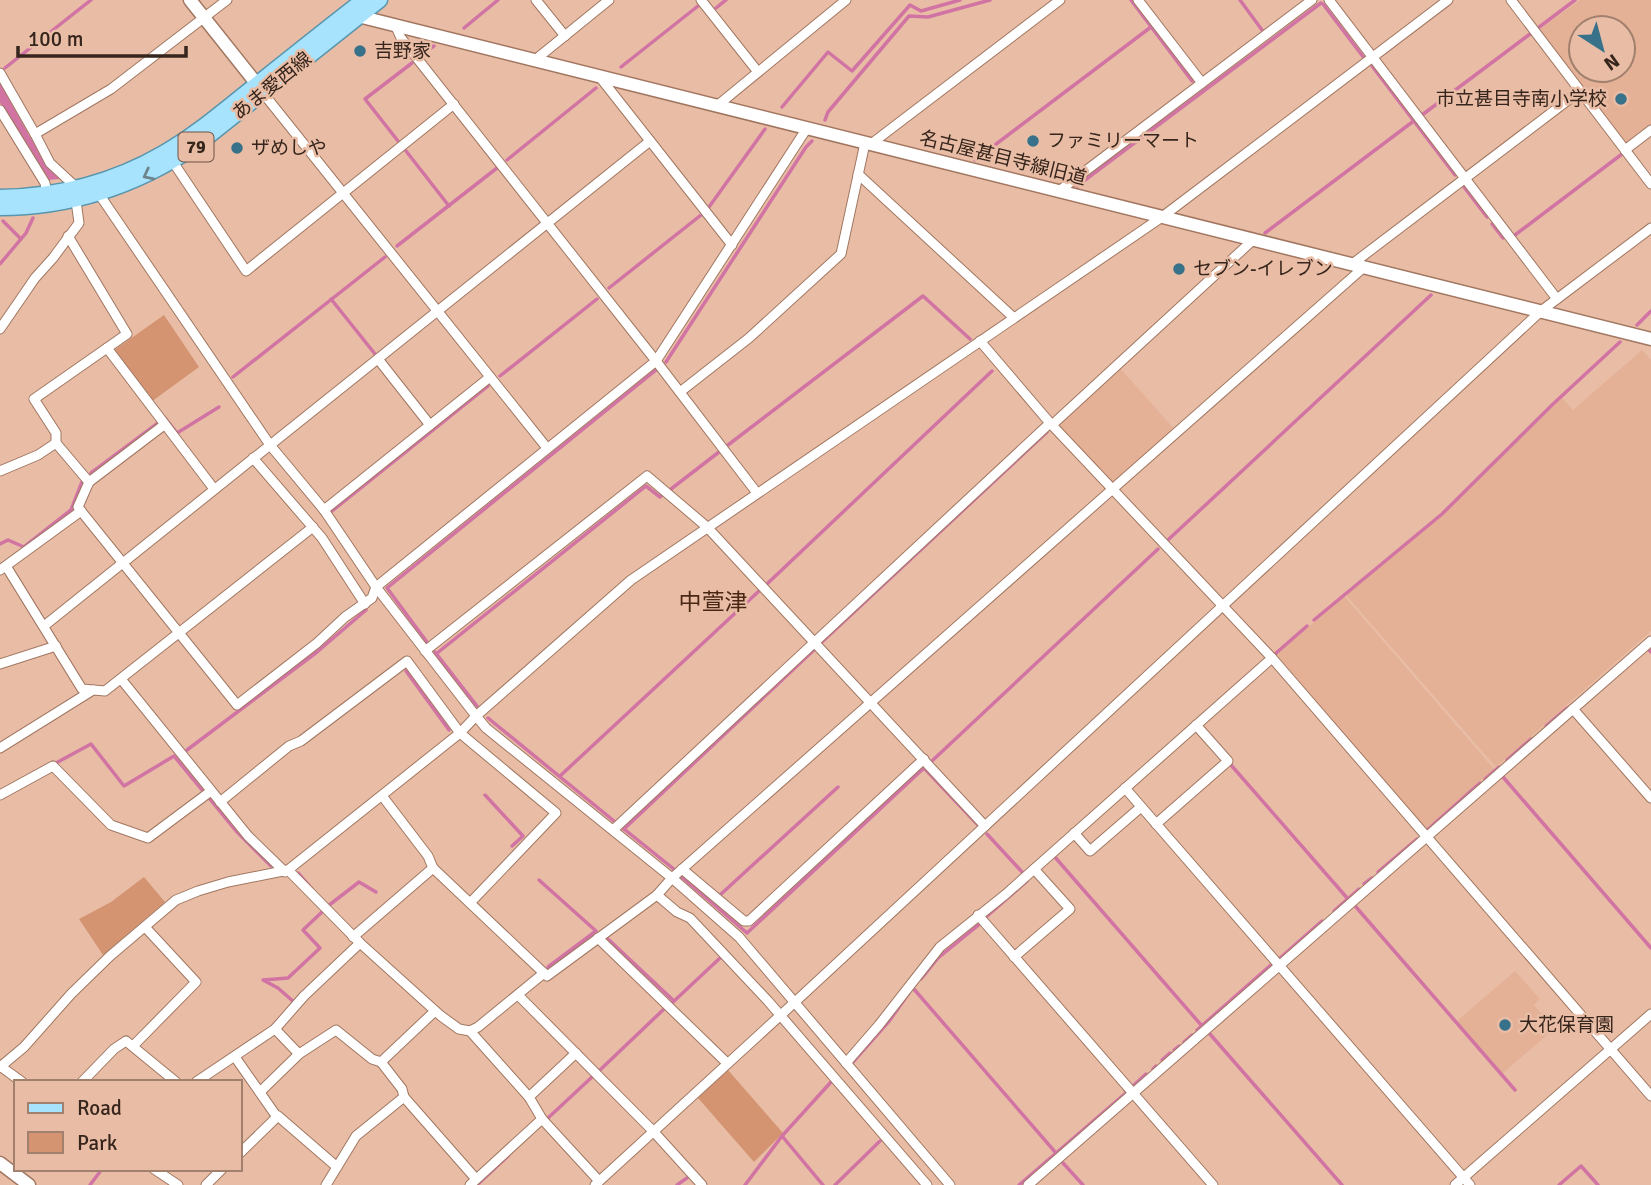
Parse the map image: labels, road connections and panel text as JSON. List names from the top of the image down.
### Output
{
  "streets": {
    "main road": ["あま愛西線", "79"],
    "street": ["名古屋甚目寺線旧道"]
  },
  "crossings": [
    ["あま愛西線", "名古屋甚目寺線旧道"]
  ],
  "districts": ["中萱津"],
  "places": [
    "吉野家",
    "市立甚目寺南小学校",
    "ファミリーマート",
    "ザめしや",
    "セブン-イレブン",
    "大花保育園"
  ],
  "legend": ["Road", "Park"],
  "scale_bar": "100 m",
  "north": "bottom right"
}
